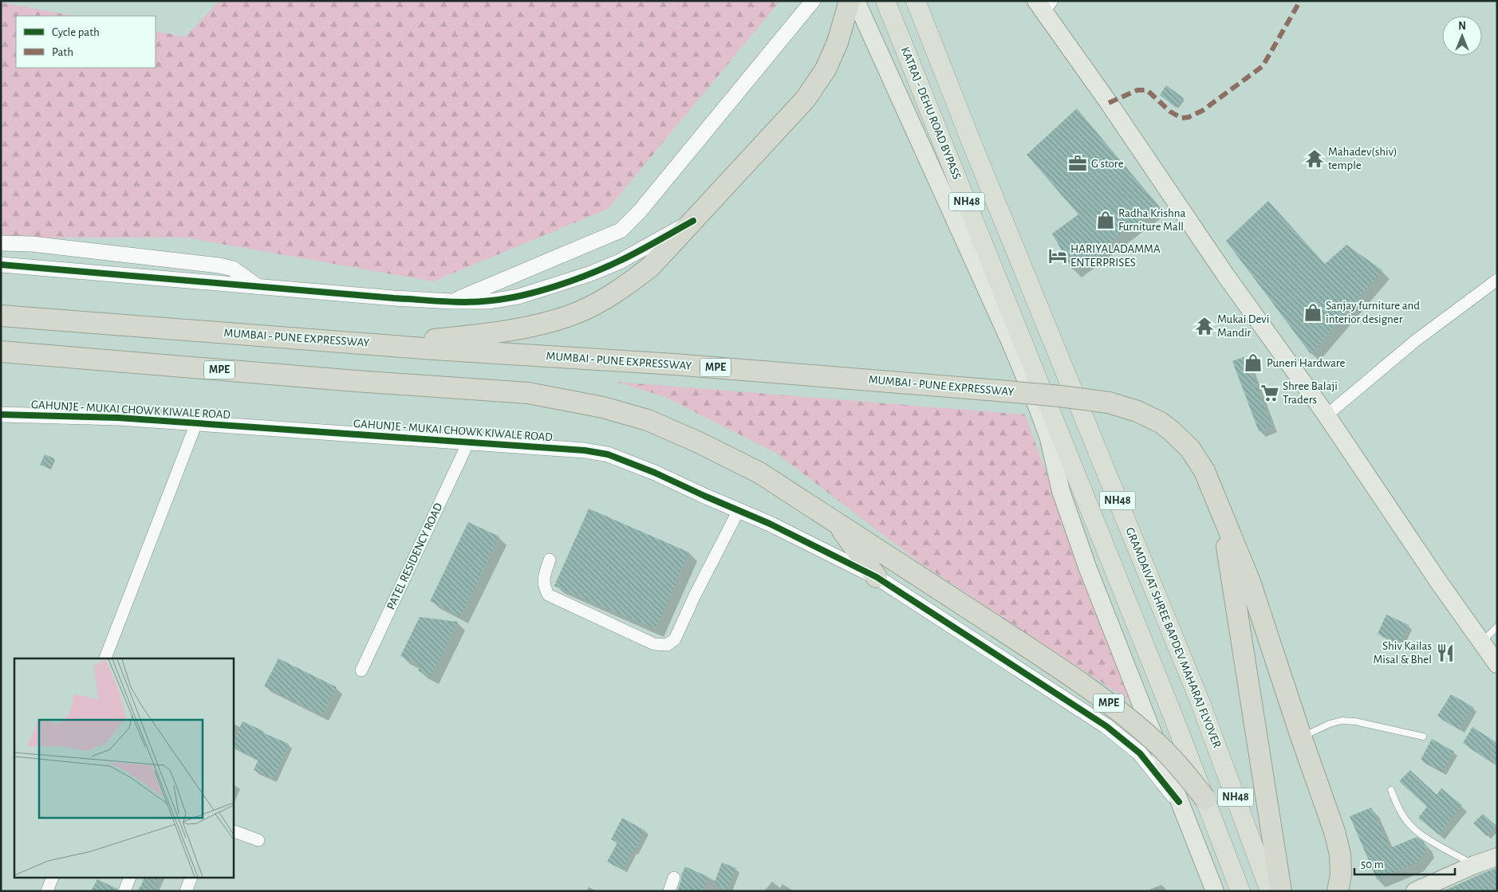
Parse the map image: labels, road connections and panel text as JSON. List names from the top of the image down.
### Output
{
  "streets": {
    "highway": [
      "KATRAJ - DEHU ROAD BYPASS",
      "NH48",
      "MUMBAI - PUNE EXPRESSWAY",
      "MPE",
      "GRAMDAIVAT SHREE BAPDEV MAHARAJ FLYOVER"
    ],
    "street": ["GAHUNJE - MUKAI CHOWK KIWALE ROAD", "PATEL RESIDENCY ROAD"]
  },
  "crossings": [
    ["KATRAJ - DEHU ROAD BYPASS", "NH48"],
    ["NH48", "MPE"],
    ["MUMBAI - PUNE EXPRESSWAY", "MPE"],
    ["GAHUNJE - MUKAI CHOWK KIWALE ROAD", "PATEL RESIDENCY ROAD"]
  ],
  "places": {
    "temple": ["Mahadev(shiv) temple", "Mukai Devi Mandir"],
    "office": ["G store"],
    "shop": ["Radha Krishna Furniture Mall", "Sanjay furniture and interior designer", "Puneri Hardware"],
    "hotel": ["HARIYALADAMMA ENTERPRISES"],
    "supermarket": ["Shree Balaji Traders"],
    "restaurant": ["Shiv Kailas Misal & Bhel"]
  },
  "legend": ["Cycle path", "Path"],
  "scale_bar": "50 m",
  "north": "top"
}
